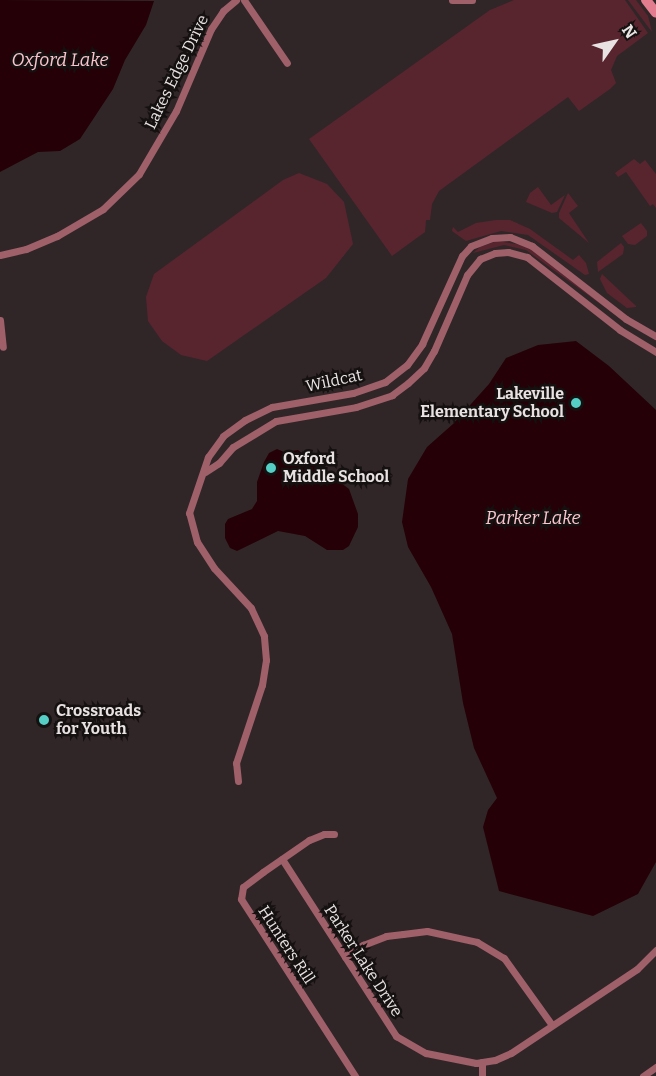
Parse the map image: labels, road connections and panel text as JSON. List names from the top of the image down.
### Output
{
  "streets": {
    "street": [
      "Lakes Edge Drive",
      "Wildcat",
      "Hunters Rill",
      "Parker Lake Drive"
    ]
  },
  "crossings": [
    ["Hunters Rill", "Parker Lake Drive"]
  ],
  "water": ["Oxford Lake", "Parker Lake"],
  "places": ["Lakeville Elementary School", "Oxford Middle School", "Crossroads for Youth"],
  "north": "top right"
}
